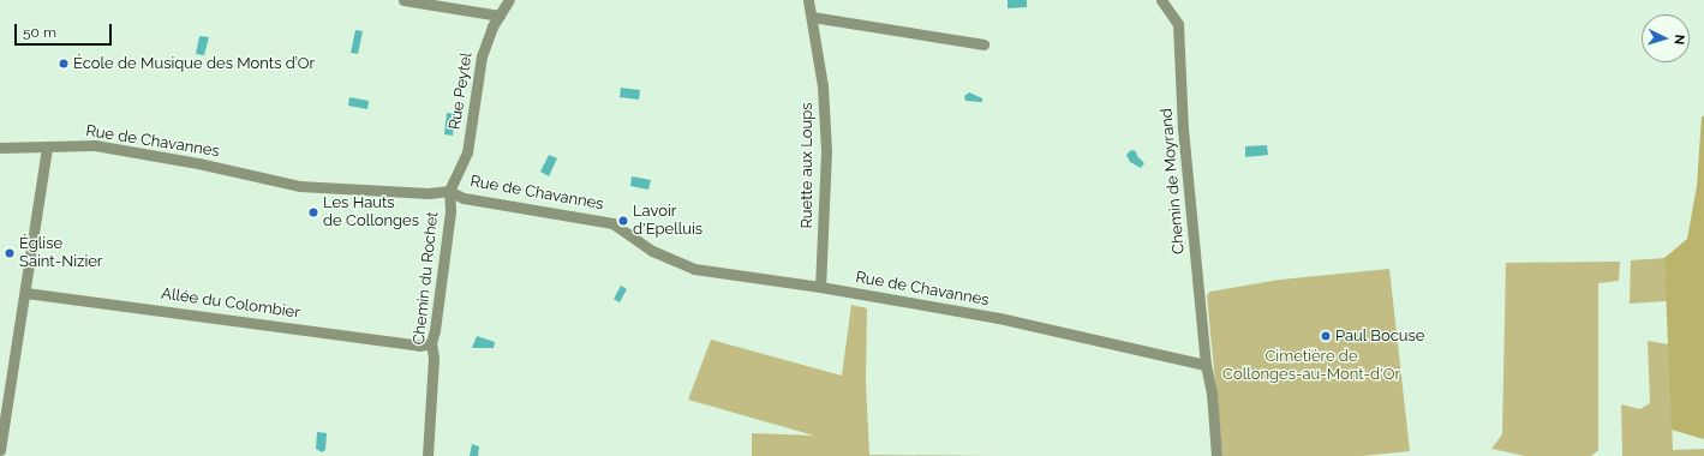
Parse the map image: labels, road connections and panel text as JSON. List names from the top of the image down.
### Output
{
  "streets": {
    "street": [
      "Rue Peytel",
      "Rue de Chavannes",
      "Ruette aux Loups",
      "Chemin de Moyrand",
      "Chemin du Rochet",
      "Allée du Colombier"
    ]
  },
  "crossings": [
    ["Rue Peytel", "Rue de Chavannes"],
    ["Rue Peytel", "Chemin du Rochet"],
    ["Rue de Chavannes", "Ruette aux Loups"],
    ["Rue de Chavannes", "Chemin de Moyrand"],
    ["Rue de Chavannes", "Chemin du Rochet"],
    ["Chemin du Rochet", "Allée du Colombier"]
  ],
  "parks": ["Cimetière de Collonges-au-Mont-d'Or"],
  "places": [
    "École de Musique des Monts d’Or",
    "Les Hauts de Collonges",
    "Lavoir d'Epelluis",
    "Église Saint-Nizier",
    "Paul Bocuse"
  ],
  "scale_bar": "50 m",
  "north": "right"
}
